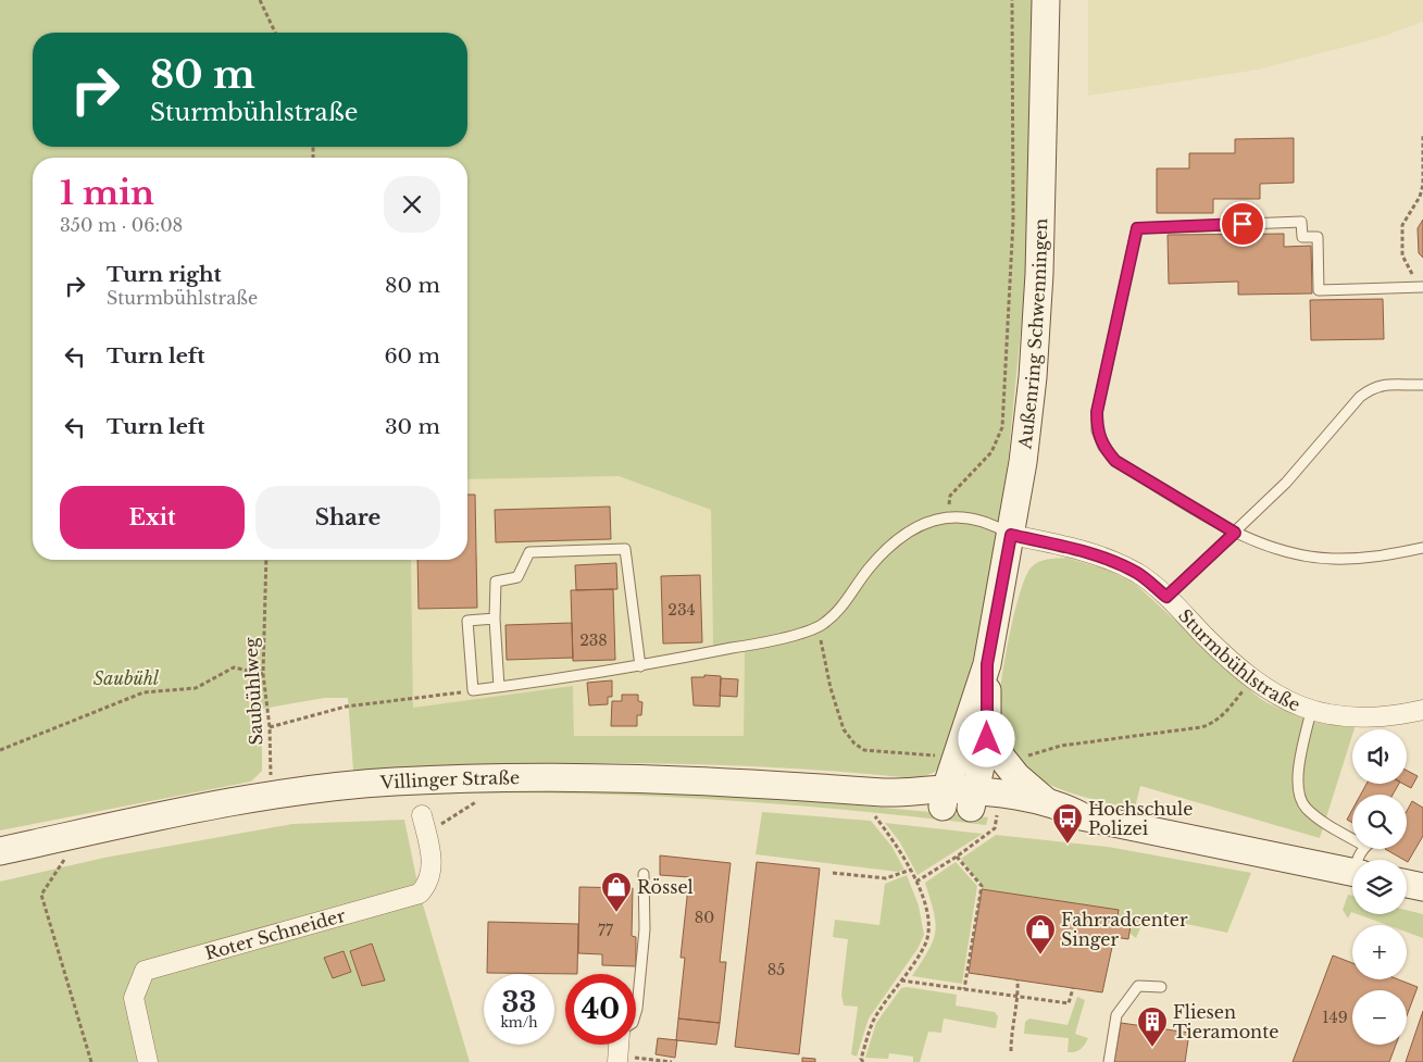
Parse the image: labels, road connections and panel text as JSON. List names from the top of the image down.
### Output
{
  "streets": {
    "main road": ["Außenring Schwenningen", "Villinger Straße"],
    "street": ["Sturmbühlstraße", "Roter Schneider"],
    "path": ["Saubühlweg"]
  },
  "crossings": [
    ["Außenring Schwenningen", "Sturmbühlstraße"],
    ["Außenring Schwenningen", "Villinger Straße"],
    ["Saubühlweg", "Villinger Straße"]
  ],
  "parks": ["Saubühl"],
  "places": {
    "bus stop": ["Hochschule Polizei"],
    "shop": ["Rössel", "Fahrradcenter Singer"],
    "building": ["Fliesen Tieramonte"]
  },
  "house_numbers": [
    "234",
    "238",
    "80",
    "77",
    "85",
    "149"
  ],
  "page": {
    "turn": ["80 m", "Sturmbühlstraße"],
    "heading": ["1 min", "350 m · 06:08"],
    "list": [
      {
        "name": "Turn right",
        "note": "Sturmbühlstraße",
        "value": "80 m"
      },
      {
        "name": "Turn left",
        "value": "60 m"
      },
      {
        "name": "Turn left",
        "value": "30 m"
      }
    ],
    "buttons": ["Exit", "Share"],
    "map_buttons": ["+", "−"],
    "speed": "33 km/h",
    "limit": "40"
  }
}
